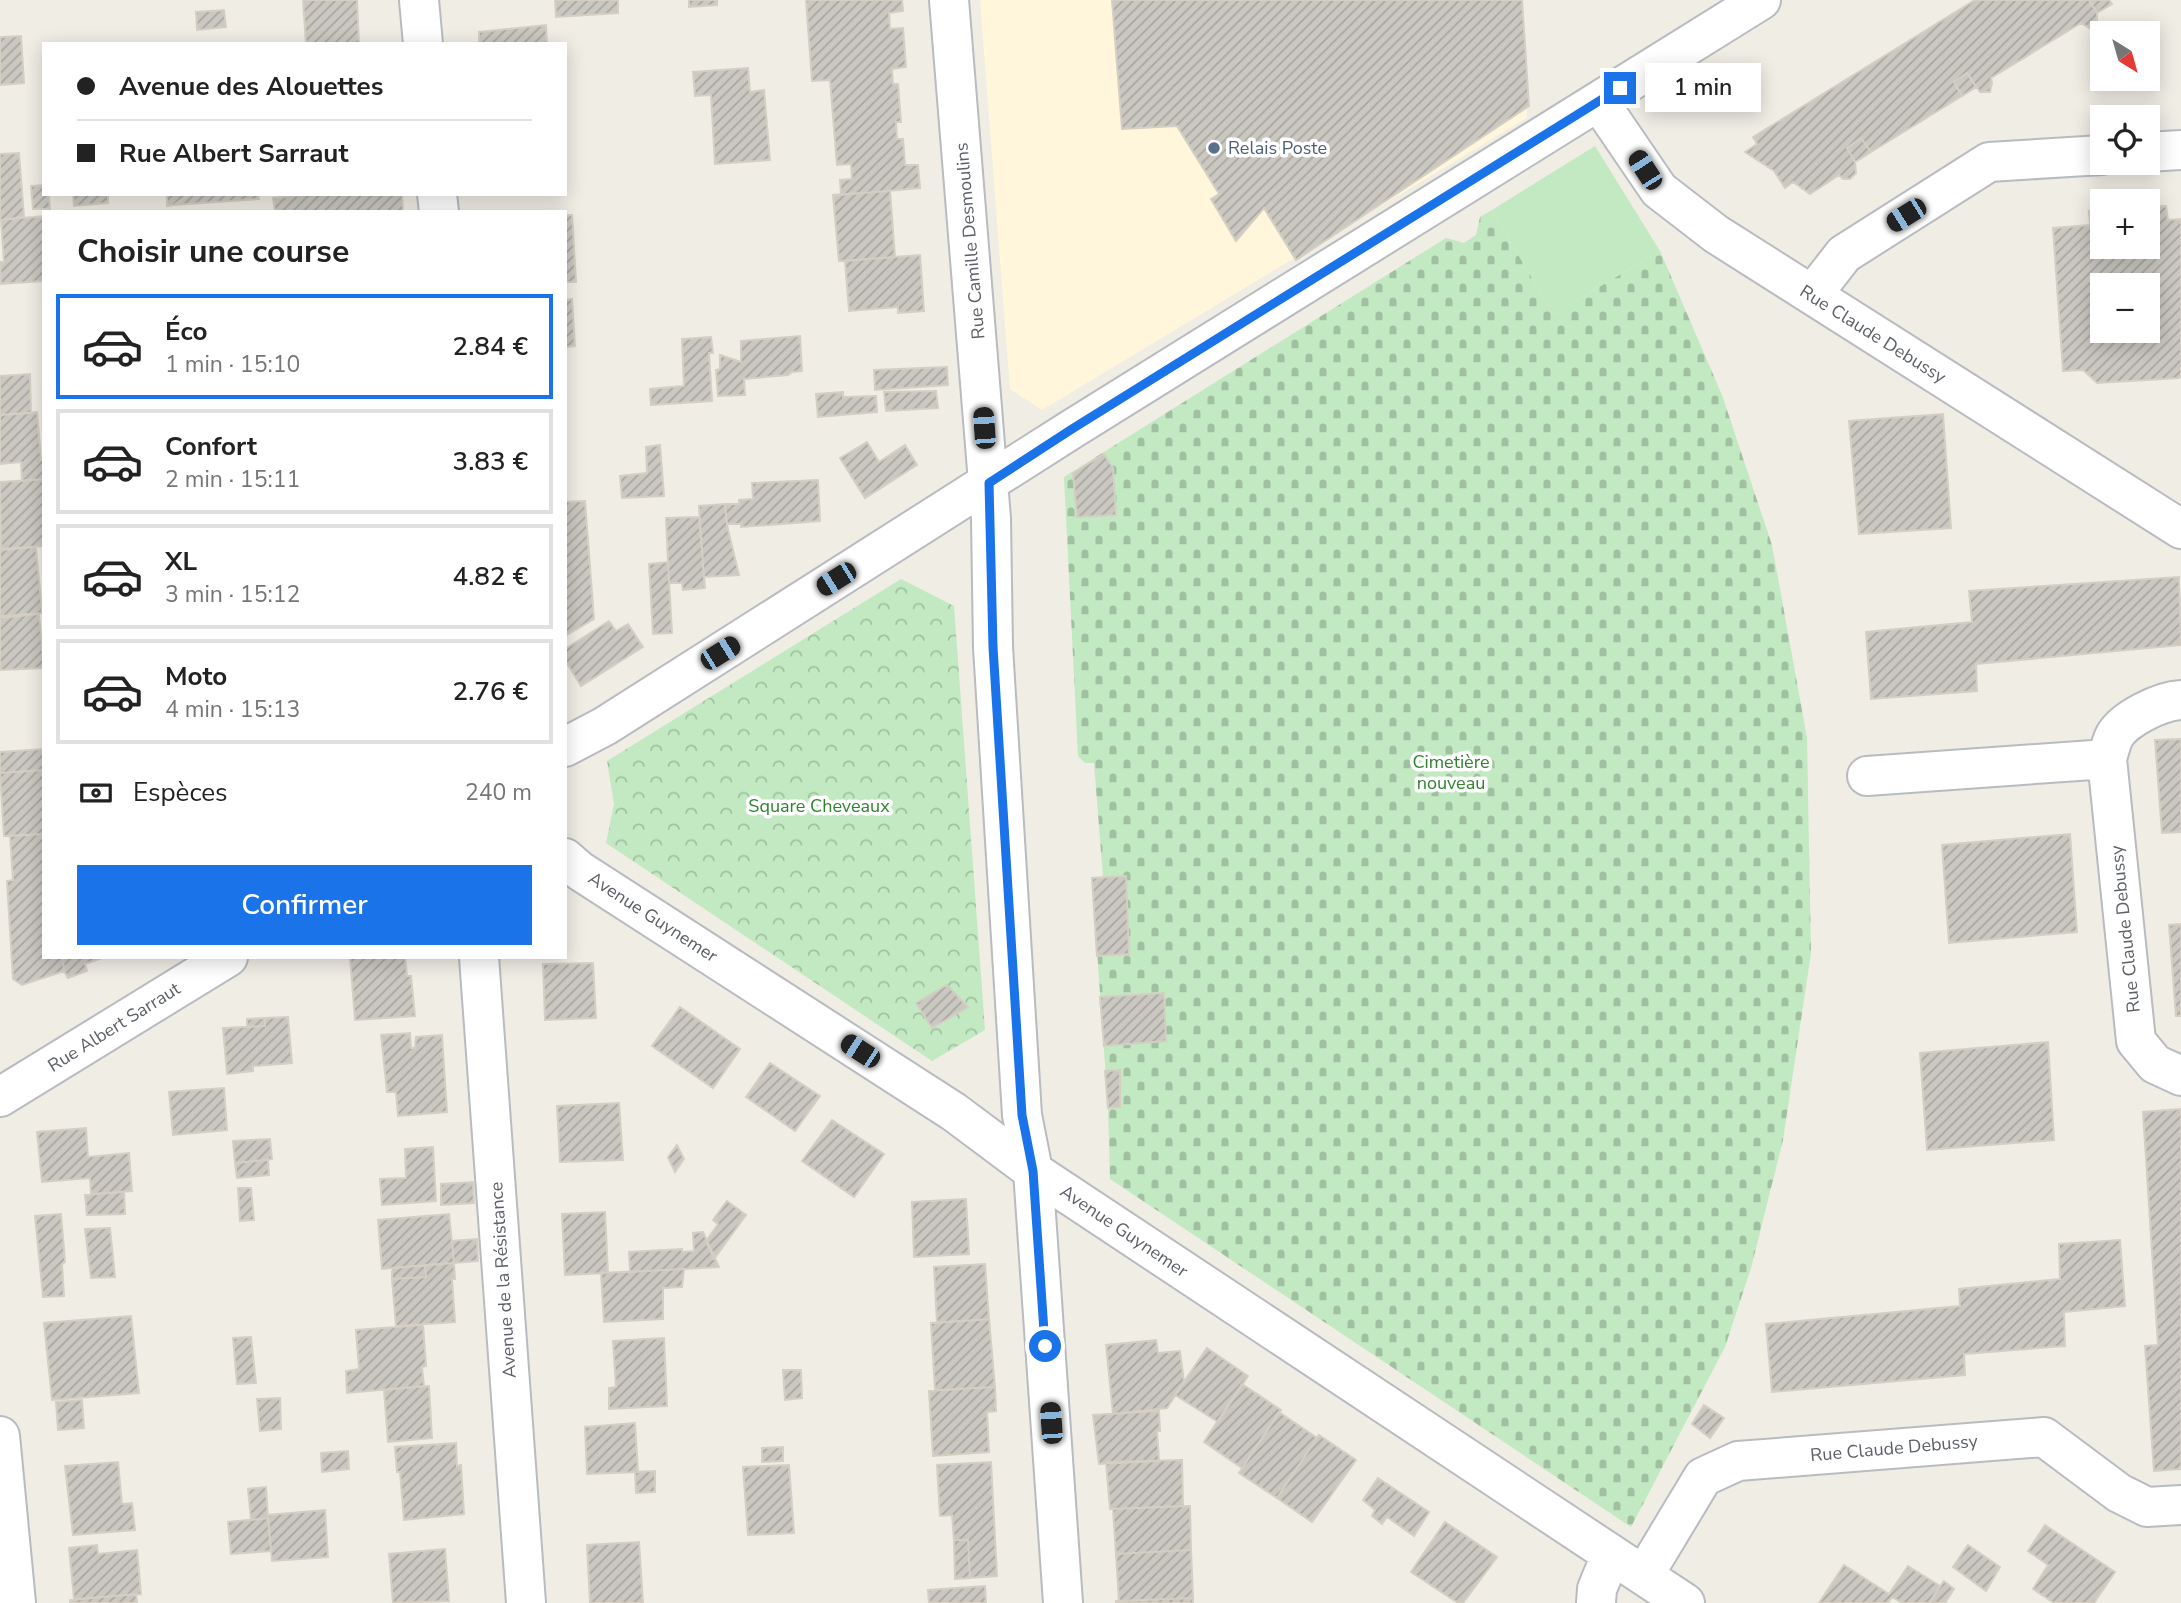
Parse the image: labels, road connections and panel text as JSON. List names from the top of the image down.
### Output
{
  "streets": {
    "street": [
      "Rue Camille Desmoulins",
      "Rue Claude Debussy",
      "Avenue Guynemer",
      "Rue Albert Sarraut",
      "Avenue de la Résistance"
    ]
  },
  "crossings": [
    ["Rue Camille Desmoulins", "Avenue Guynemer"],
    ["Rue Claude Debussy", "Avenue Guynemer"]
  ],
  "parks": ["Cimetière nouveau", "Square Cheveaux"],
  "places": ["Relais Poste"],
  "north": "bottom right",
  "page": {
    "map_buttons": ["+", "−"],
    "banner": ["Avenue des Alouettes", "Rue Albert Sarraut"],
    "bubble": "1 min",
    "heading": "Choisir une course",
    "list": [
      {
        "name": "Éco",
        "note": "1 min · 15:10",
        "value": "2.84 €"
      },
      {
        "name": "Confort",
        "note": "2 min · 15:11",
        "value": "3.83 €"
      },
      {
        "name": "XL",
        "note": "3 min · 15:12",
        "value": "4.82 €"
      },
      {
        "name": "Moto",
        "note": "4 min · 15:13",
        "value": "2.76 €"
      }
    ],
    "pay": ["Espèces", "240 m"],
    "buttons": "Confirmer"
  }
}
